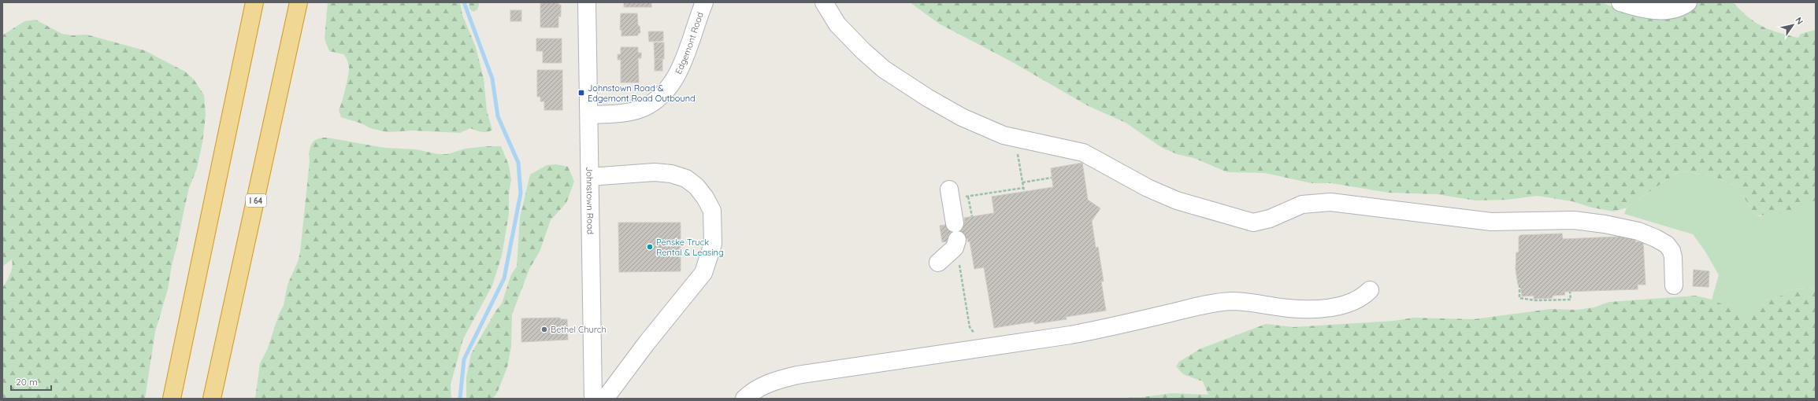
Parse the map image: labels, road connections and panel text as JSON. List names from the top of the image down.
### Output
{
  "streets": {
    "highway": ["I 64"],
    "street": ["Edgemont Road", "Johnstown Road"]
  },
  "crossings": [
    ["Edgemont Road", "Johnstown Road"]
  ],
  "places": {
    "transit": ["Johnstown Road & Edgemont Road Outbound"],
    "other": ["Penske Truck Rental & Leasing", "Bethel Church"]
  },
  "scale_bar": "20 m",
  "north": "top right"
}
